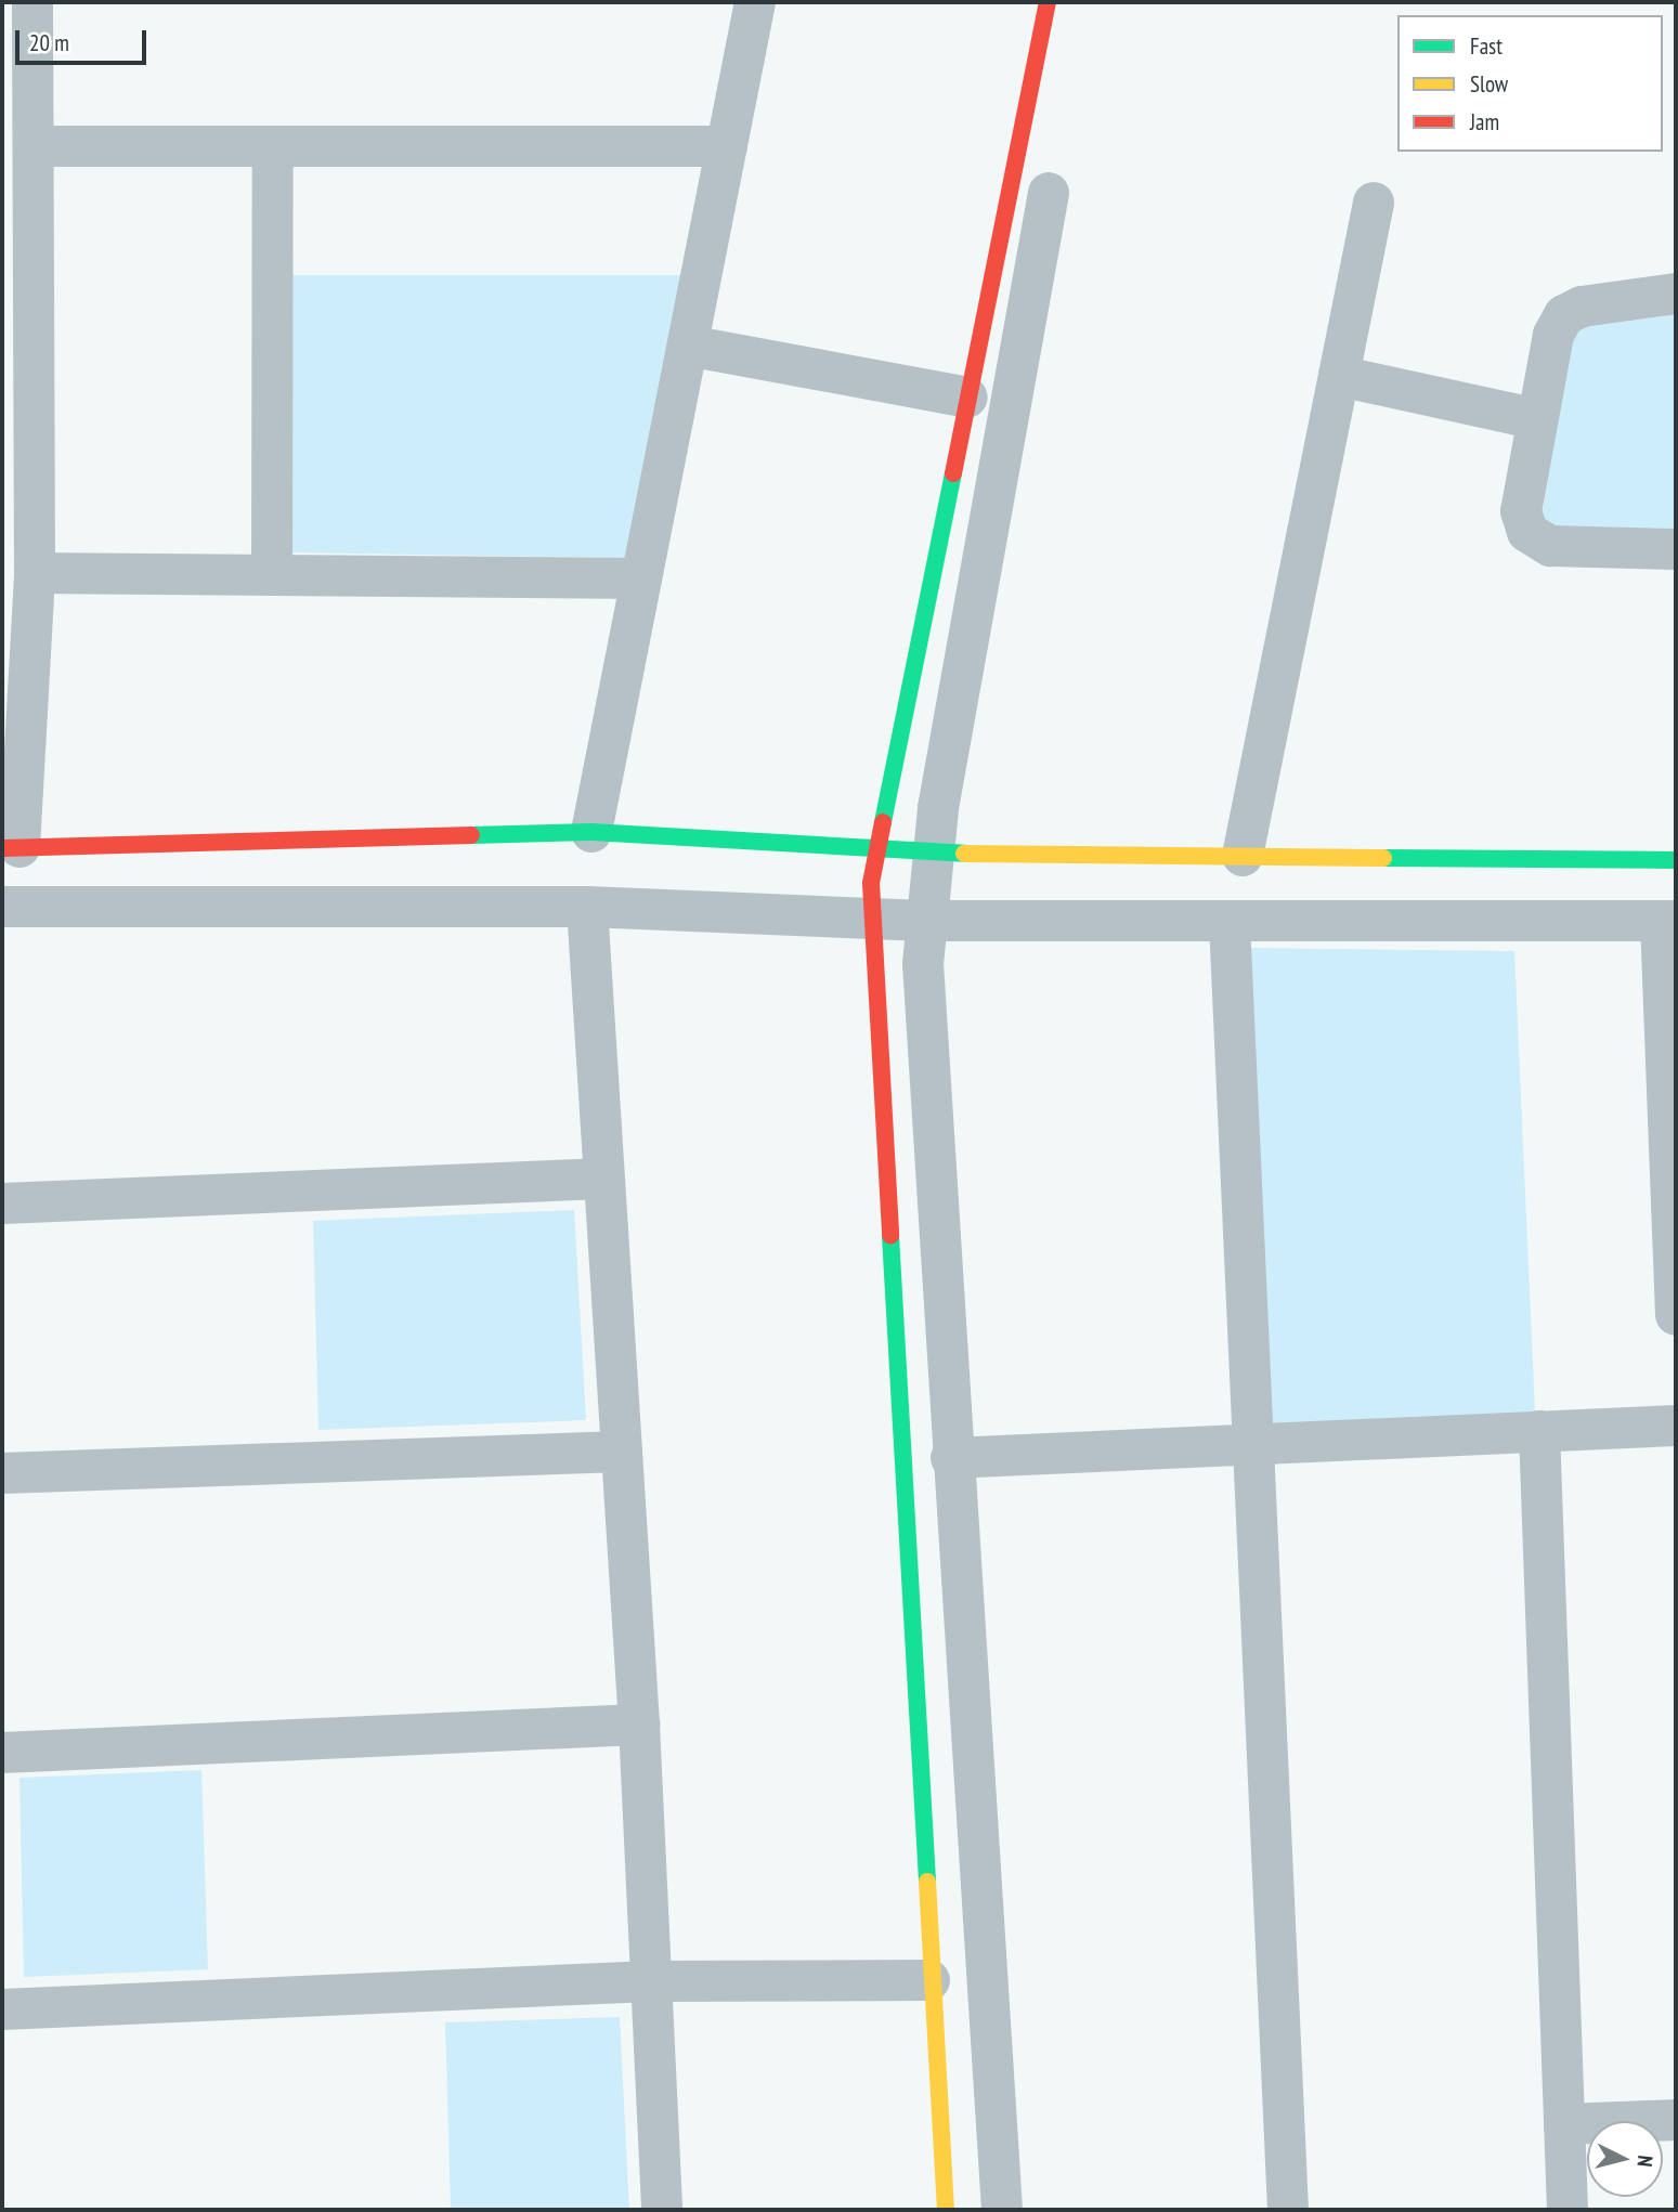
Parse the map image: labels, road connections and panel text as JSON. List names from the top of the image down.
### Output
{
  "legend": ["Fast", "Slow", "Jam"],
  "scale_bar": "20 m",
  "north": "right"
}
